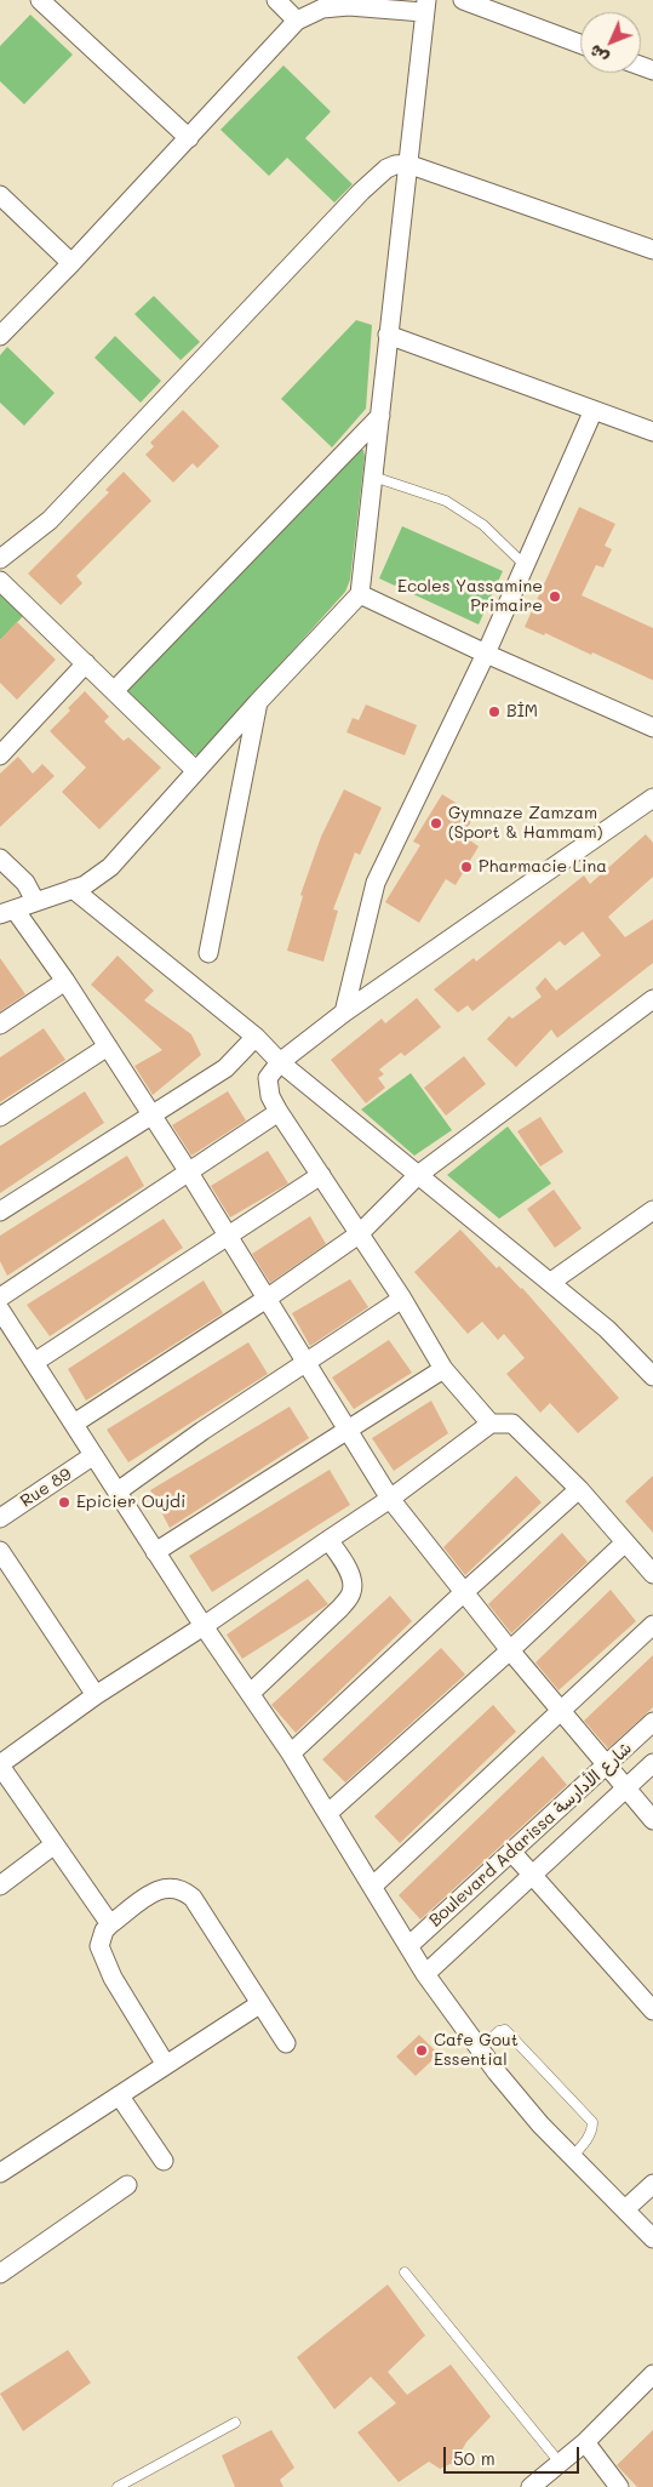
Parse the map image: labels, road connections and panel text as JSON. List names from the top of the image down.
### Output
{
  "streets": {
    "street": ["Rue 89", "Boulevard Adarissa شارع الأدارسة"]
  },
  "places": [
    "Ecoles Yassamine Primaire",
    "BİM",
    "Gymnaze Zamzam (Sport & Hammam)",
    "Pharmacie Lina",
    "Epicier Oujdi",
    "Cafe Gout Essential"
  ],
  "scale_bar": "50 m",
  "north": "bottom left"
}
